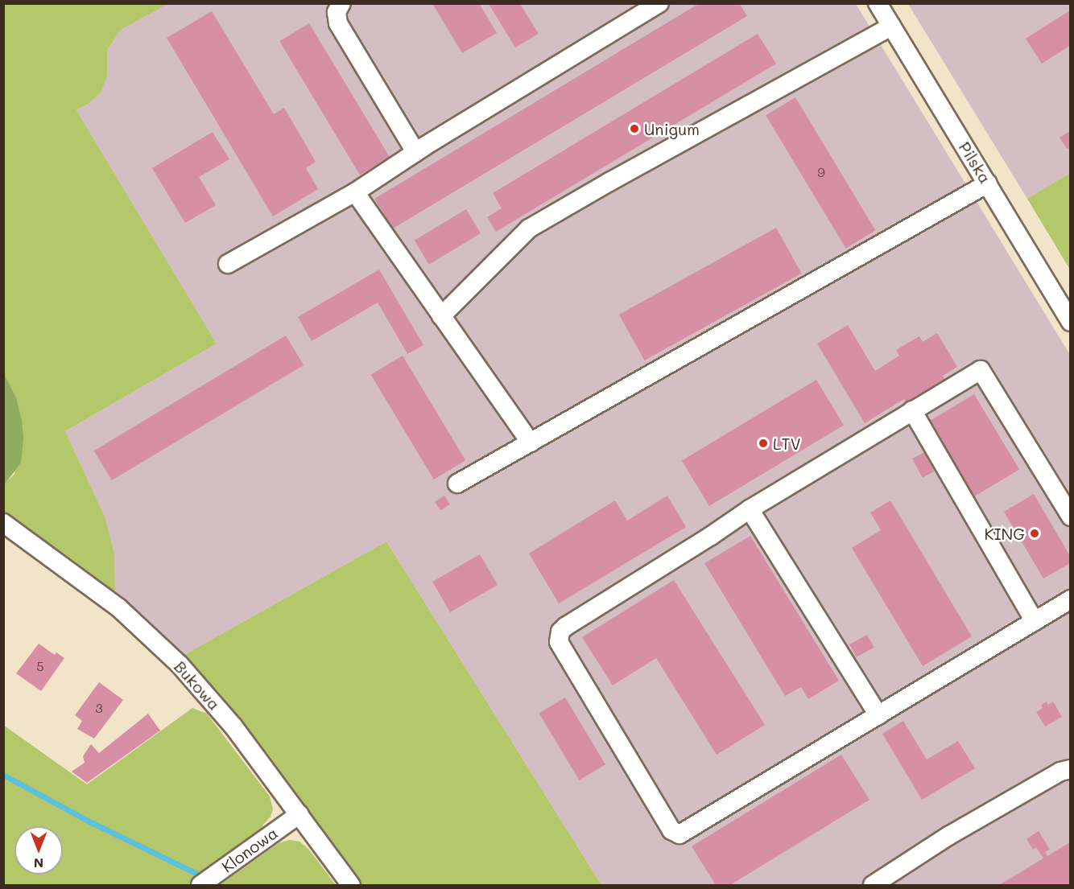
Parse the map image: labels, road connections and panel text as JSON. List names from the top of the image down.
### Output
{
  "streets": {
    "street": ["Pilska", "Bukowa", "Klonowa"]
  },
  "crossings": [
    ["Bukowa", "Klonowa"]
  ],
  "places": ["Unigum", "LTV", "KING"],
  "house_numbers": ["9", "5", "3"],
  "north": "bottom"
}
